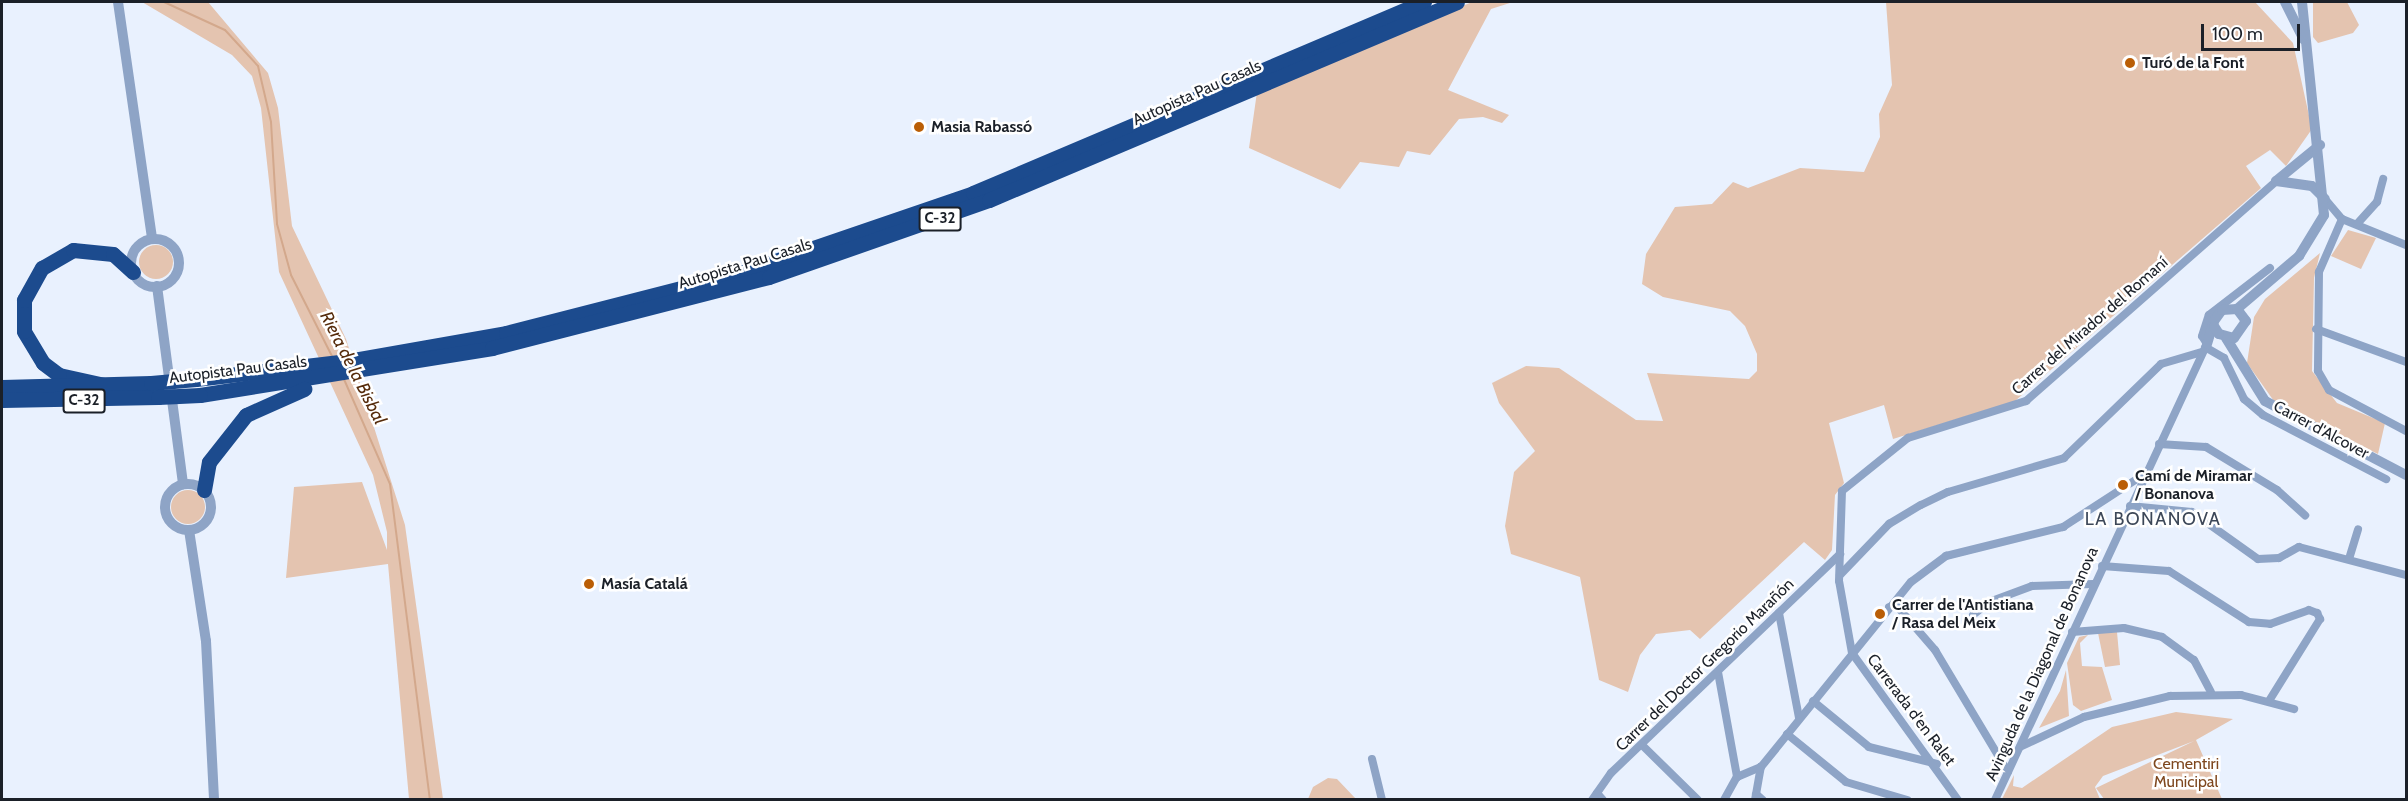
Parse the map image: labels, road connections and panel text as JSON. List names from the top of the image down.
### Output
{
  "streets": {
    "highway": ["Autopista Pau Casals", "C-32"],
    "street": [
      "Carrer del Mirador del Romaní",
      "Carrer d'Alcover",
      "Avinguda de la Diagonal de Bonanova",
      "Carrer del Doctor Gregorio Marañón",
      "Carrerada d'en Ralet"
    ]
  },
  "crossings": [
    ["Carrer del Mirador del Romaní", "Carrerada d'en Ralet"],
    ["Carrer d'Alcover", "Avinguda de la Diagonal de Bonanova"],
    ["Carrer del Doctor Gregorio Marañón", "Carrerada d'en Ralet"]
  ],
  "districts": ["LA BONANOVA"],
  "water": ["Riera de la Bisbal"],
  "parks": ["Cementiri Municipal"],
  "places": [
    "Turó de la Font",
    "Masia Rabassó",
    "Camí de Miramar / Bonanova",
    "Masía Catalá",
    "Carrer de l'Antistiana / Rasa del Meix"
  ],
  "scale_bar": "100 m"
}
